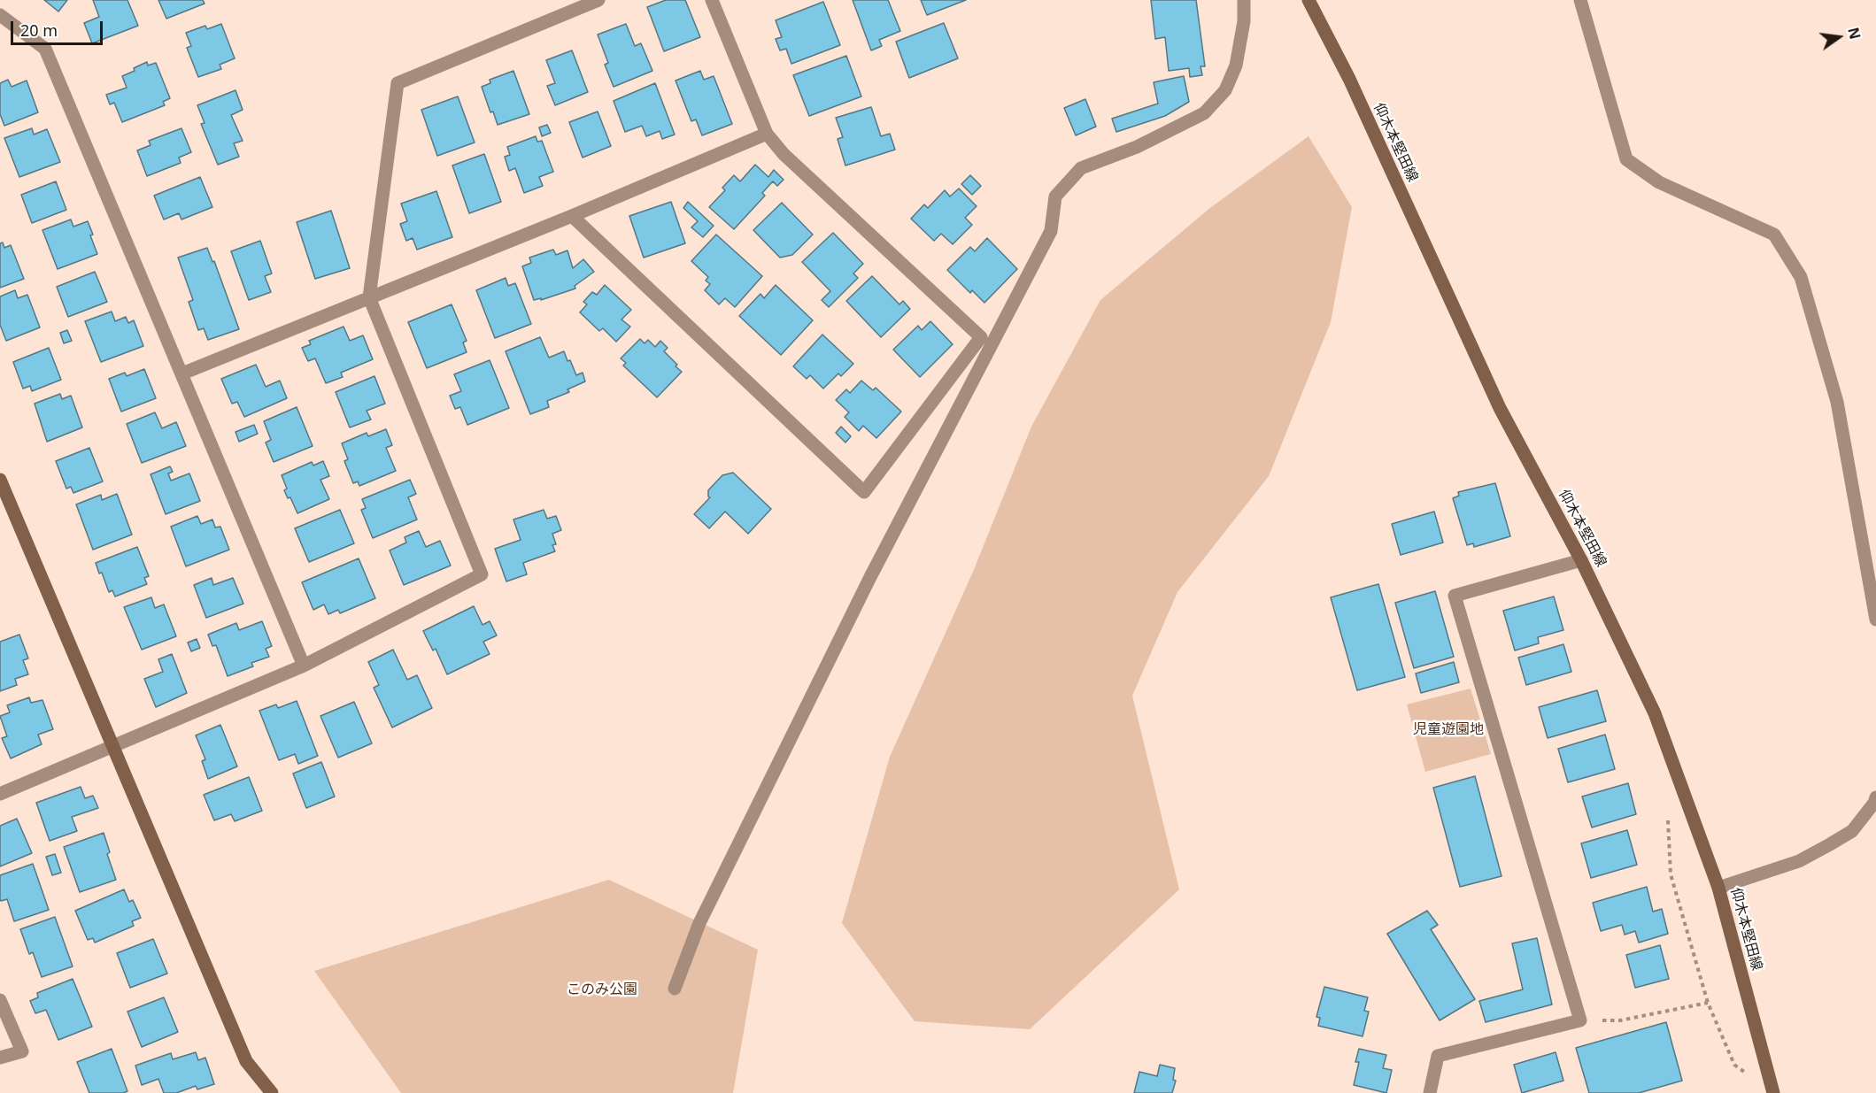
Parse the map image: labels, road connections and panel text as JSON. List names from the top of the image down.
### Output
{
  "streets": {
    "main road": ["仰木本堅田線"]
  },
  "parks": ["児童遊園地", "このみ公園"],
  "scale_bar": "20 m",
  "north": "right"
}
